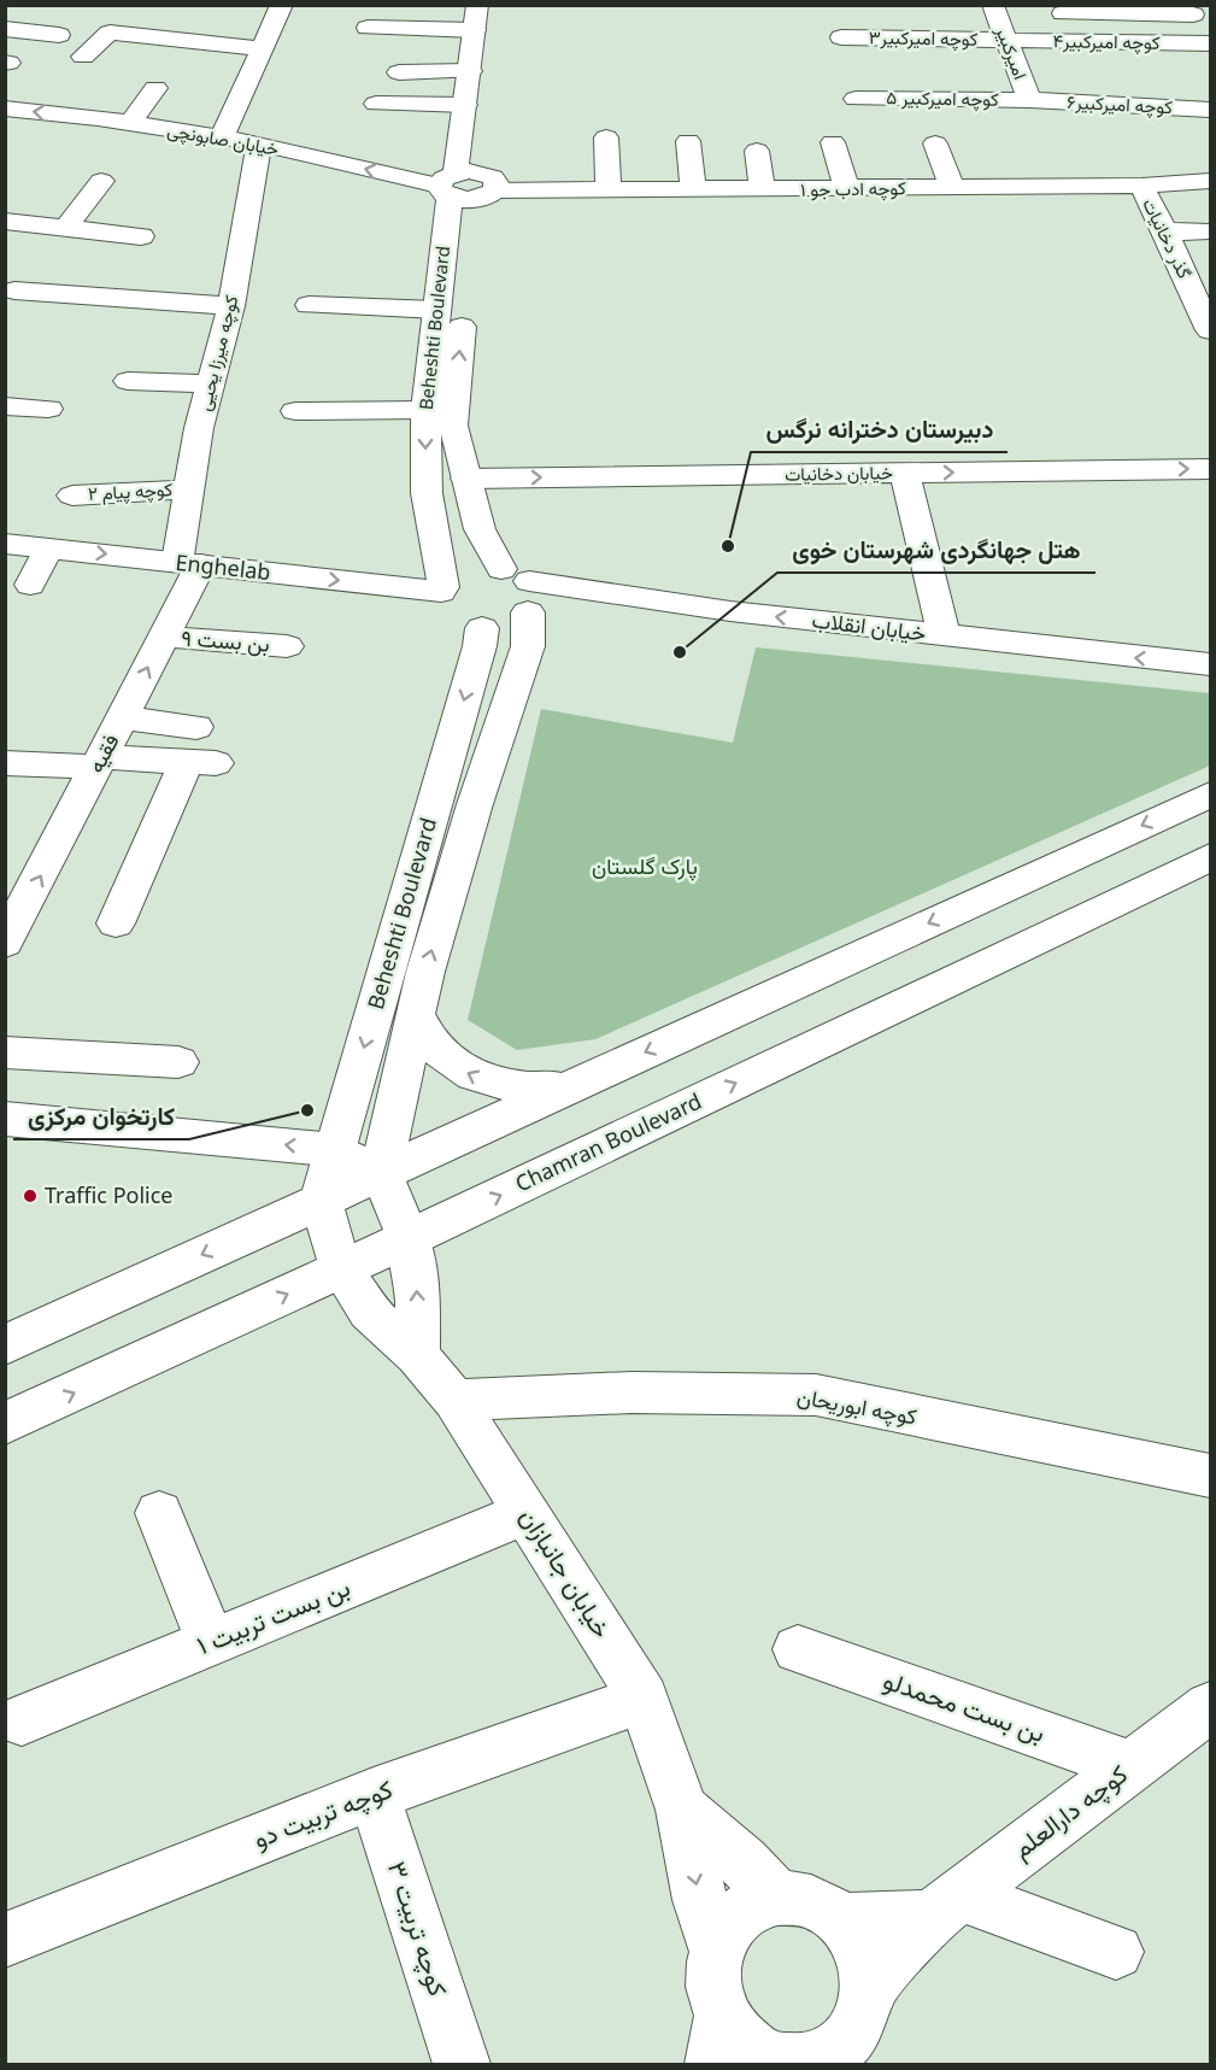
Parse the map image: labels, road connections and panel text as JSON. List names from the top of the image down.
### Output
{
  "streets": {
    "street": [
      "کوچه امیرکبیر۳",
      "کوچه امیرکبیر۴",
      "امیرکبیر",
      "کوچه امیرکبیر ۵",
      "کوچه امیرکبیر۶",
      "خیابان صابونچی",
      "کوچه ادب جو ۱",
      "گذر دخانیات",
      "Beheshti Boulevard",
      "کوچه میرزا یحیی",
      "خیابان دخانیات",
      "کوچه پیام ۲",
      "Enghelab",
      "خیابان انقلاب",
      "بن بست ۹",
      "فقیه",
      "Chamran Boulevard",
      "کوچه ابوریحان",
      "خیابان جانبازان",
      "بن بست تربیت ۱",
      "بن بست محمدلو",
      "کوچه دارالعلم",
      "کوچه تربیت دو",
      "کوچه تربیت ۳"
    ]
  },
  "crossings": [
    ["کوچه امیرکبیر۳", "کوچه امیرکبیر۴"],
    ["کوچه امیرکبیر۳", "امیرکبیر"],
    ["کوچه امیرکبیر۴", "امیرکبیر"],
    ["امیرکبیر", "کوچه امیرکبیر ۵"],
    ["امیرکبیر", "کوچه امیرکبیر۶"],
    ["کوچه امیرکبیر ۵", "کوچه امیرکبیر۶"],
    ["خیابان صابونچی", "کوچه ادب جو ۱"],
    ["خیابان صابونچی", "Beheshti Boulevard"],
    ["خیابان صابونچی", "کوچه میرزا یحیی"],
    ["کوچه ادب جو ۱", "گذر دخانیات"],
    ["کوچه ادب جو ۱", "Beheshti Boulevard"],
    ["Beheshti Boulevard", "خیابان دخانیات"],
    ["Beheshti Boulevard", "Enghelab"],
    ["Beheshti Boulevard", "خیابان انقلاب"],
    ["Beheshti Boulevard", "خیابان جانبازان"],
    ["کوچه میرزا یحیی", "کوچه پیام ۲"],
    ["کوچه میرزا یحیی", "Enghelab"],
    ["کوچه میرزا یحیی", "فقیه"],
    ["Enghelab", "خیابان انقلاب"],
    ["Enghelab", "فقیه"],
    ["بن بست ۹", "فقیه"],
    ["Chamran Boulevard", "خیابان جانبازان"],
    ["کوچه ابوریحان", "خیابان جانبازان"],
    ["خیابان جانبازان", "بن بست تربیت ۱"],
    ["خیابان جانبازان", "کوچه دارالعلم"],
    ["خیابان جانبازان", "کوچه تربیت دو"],
    ["بن بست محمدلو", "کوچه دارالعلم"],
    ["کوچه تربیت دو", "کوچه تربیت ۳"]
  ],
  "one_way": ["خیابان دخانیات", "خیابان انقلاب"],
  "parks": ["پارک گلستان"],
  "places": [
    "دبیرستان دخترانه نرگس",
    "هتل جهانگردی شهرستان خوی",
    "کارتخوان مرکزی",
    "Traffic Police"
  ]
}
